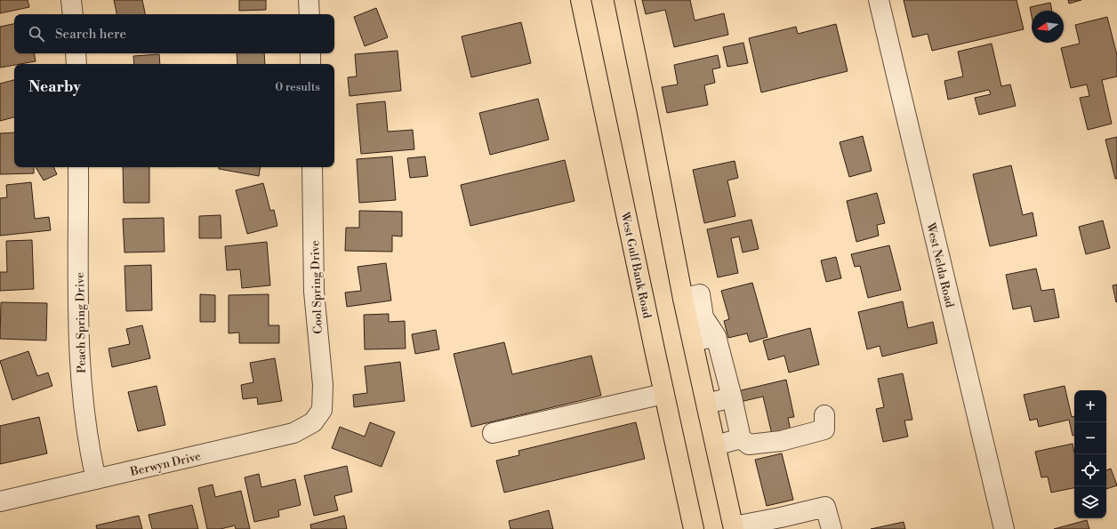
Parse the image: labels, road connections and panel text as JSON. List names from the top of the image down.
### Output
{
  "streets": {
    "main road": ["West Gulf Bank Road"],
    "street": [
      "West Nelda Road",
      "Cool Spring Drive",
      "Peach Spring Drive",
      "Berwyn Drive"
    ]
  },
  "crossings": [
    ["Cool Spring Drive", "Berwyn Drive"],
    ["Peach Spring Drive", "Berwyn Drive"]
  ],
  "north": "left",
  "page": {
    "search": "Search here",
    "heading": ["Nearby", "0 results"],
    "map_buttons": ["+", "−"]
  }
}
